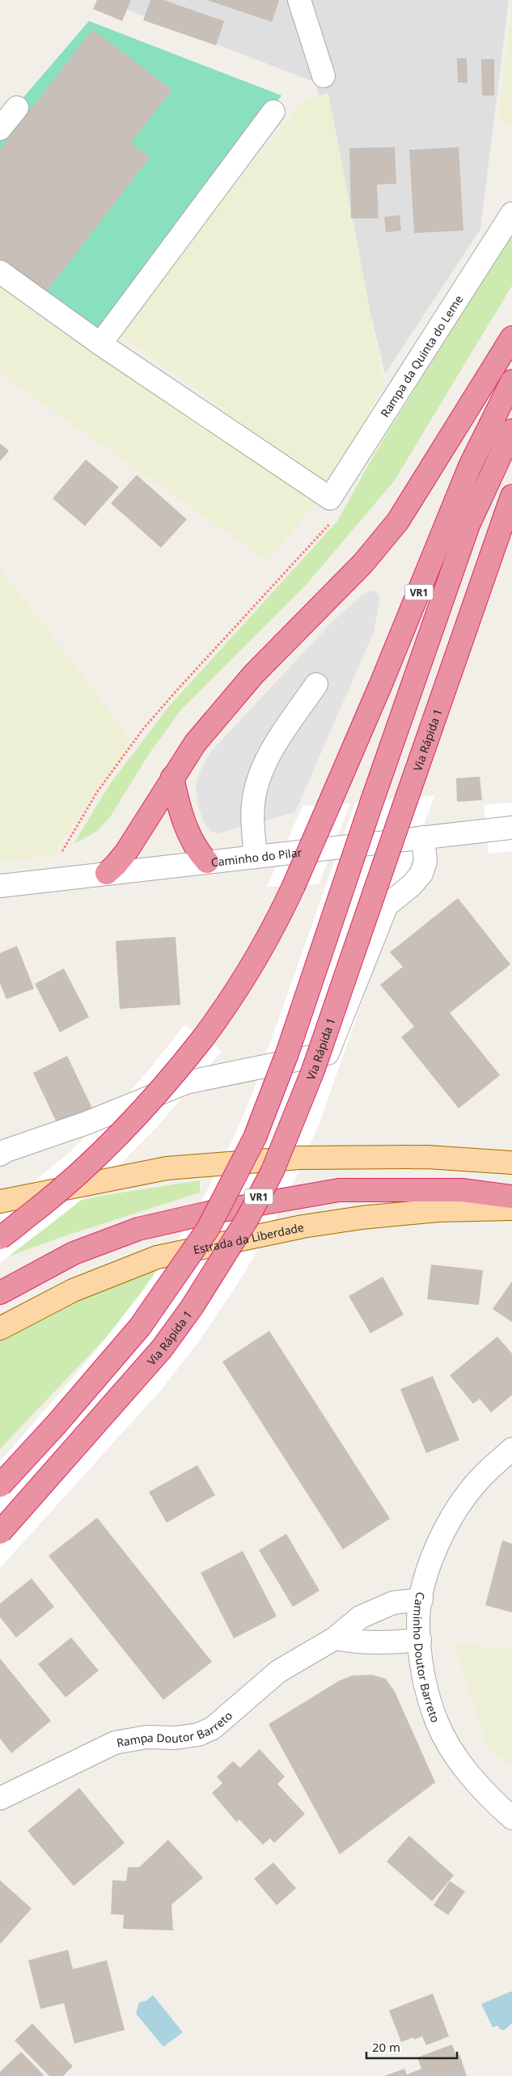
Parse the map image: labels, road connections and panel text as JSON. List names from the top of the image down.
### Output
{
  "streets": {
    "highway": ["VR1", "Via Rápida 1"],
    "main road": ["Estrada da Liberdade"],
    "street": [
      "Rampa da Quinta do Leme",
      "Caminho do Pilar",
      "Caminho Doutor Barreto",
      "Rampa Doutor Barreto"
    ]
  },
  "crossings": [
    ["Caminho Doutor Barreto", "Rampa Doutor Barreto"]
  ],
  "scale_bar": "20 m"
}
